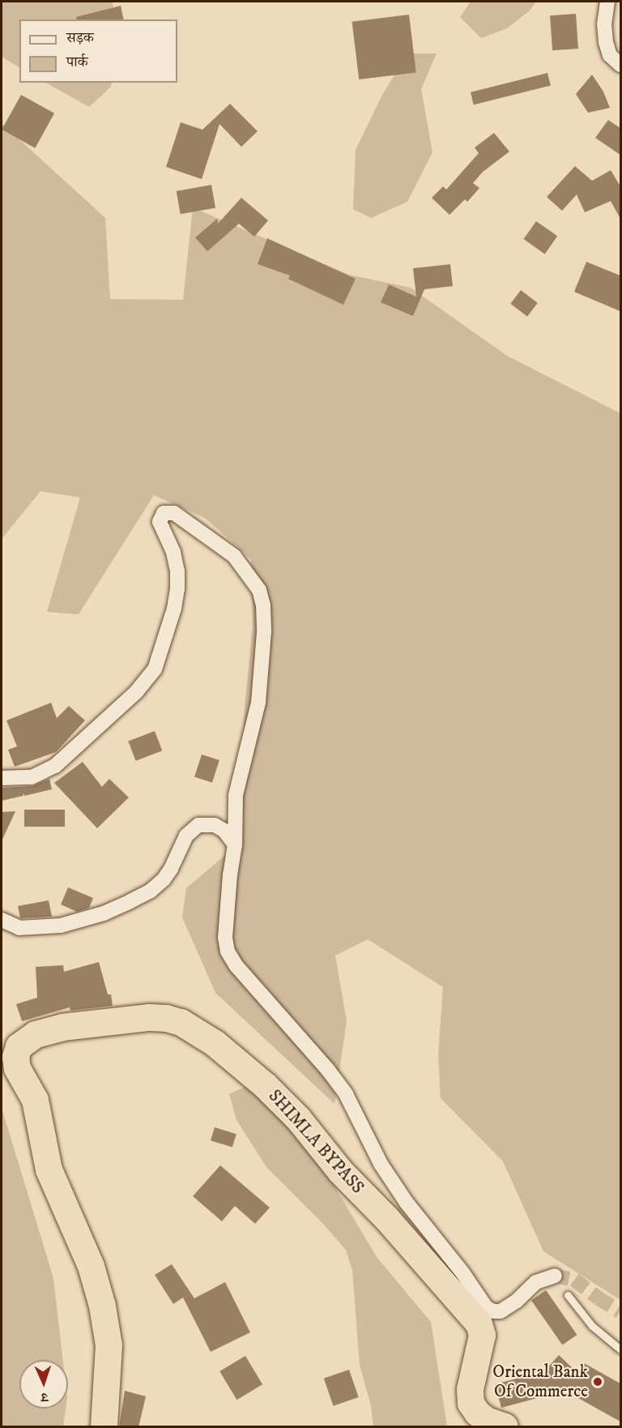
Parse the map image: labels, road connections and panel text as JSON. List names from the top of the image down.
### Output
{
  "streets": {
    "highway": ["SHIMLA BYPASS"]
  },
  "places": ["Oriental Bank Of Commerce"],
  "legend": ["सड़क", "पार्क"],
  "north": "bottom"
}
